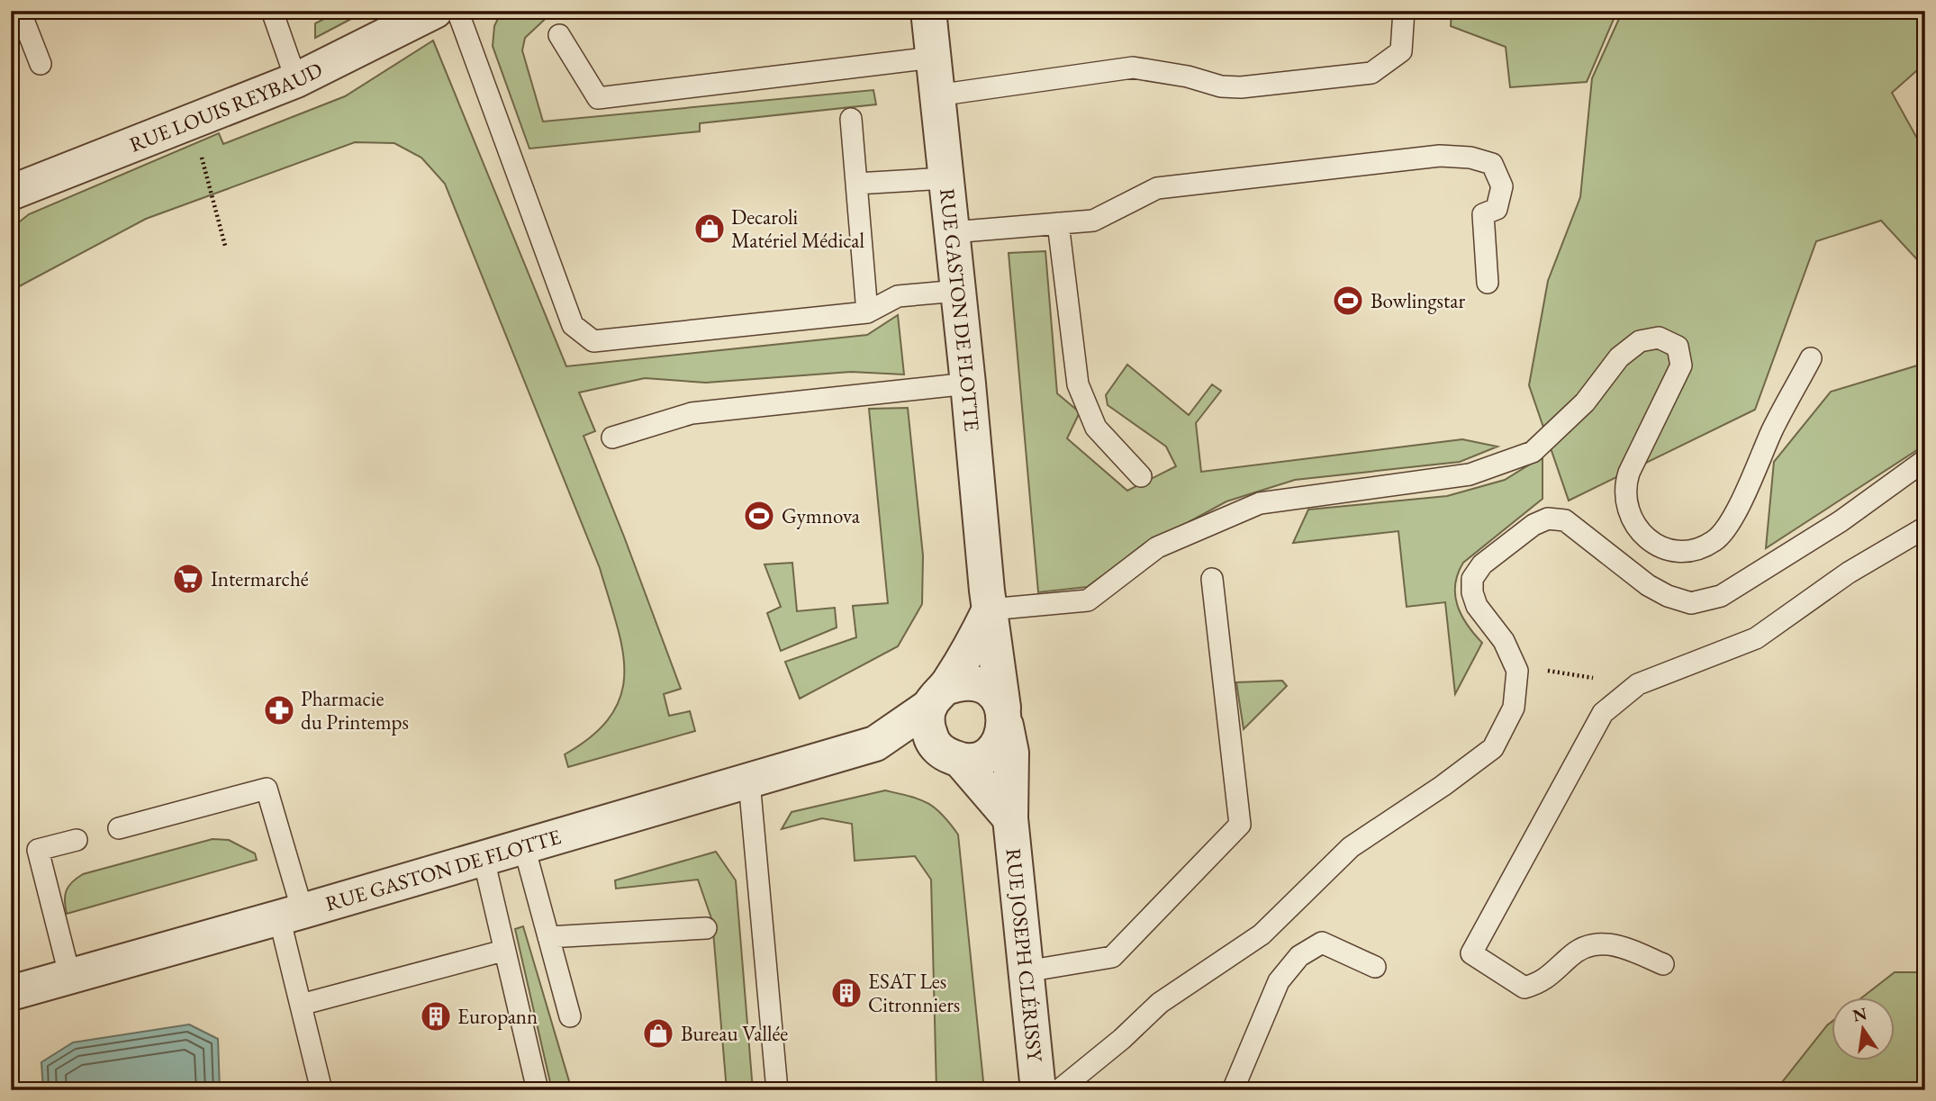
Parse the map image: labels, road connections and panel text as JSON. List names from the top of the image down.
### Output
{
  "streets": {
    "street": ["RUE LOUIS REYBAUD", "RUE GASTON DE FLOTTE", "RUE JOSEPH CLÉRISSY"]
  },
  "crossings": [
    ["RUE GASTON DE FLOTTE", "RUE JOSEPH CLÉRISSY"]
  ],
  "places": {
    "shop": ["Decaroli Matériel Médical", "Bureau Vallée"],
    "sports": ["Bowlingstar", "Gymnova"],
    "supermarket": ["Intermarché"],
    "pharmacy": ["Pharmacie du Printemps"],
    "building": ["ESAT Les Citronniers", "Europann"]
  },
  "north": "top"
}
